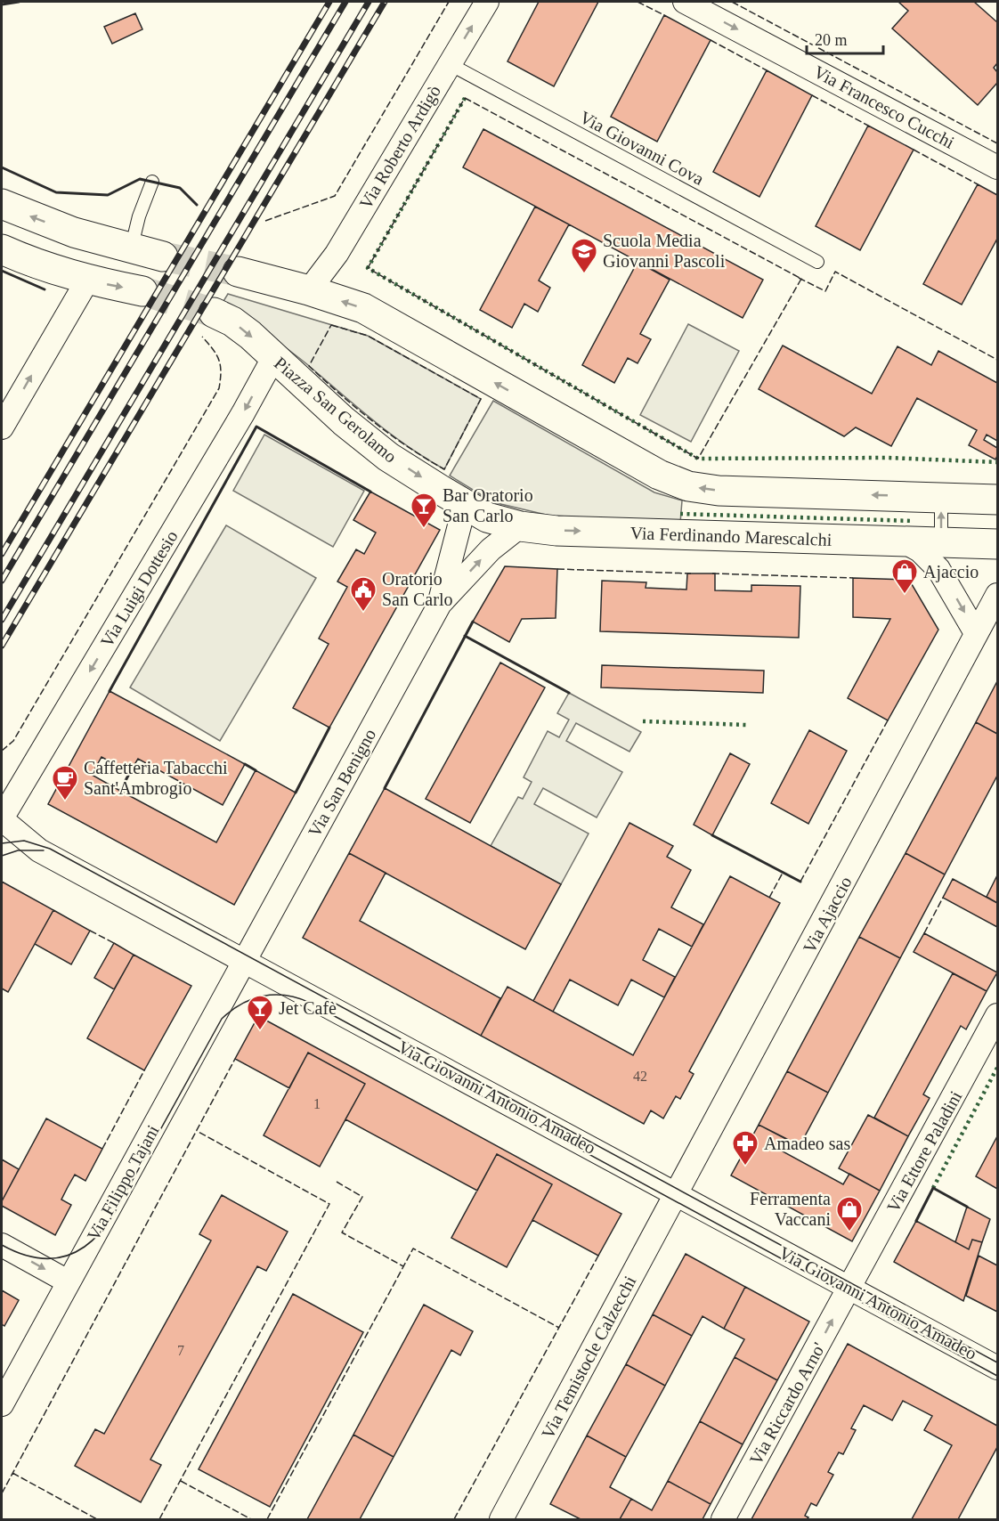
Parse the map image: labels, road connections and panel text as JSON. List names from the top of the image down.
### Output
{
  "streets": {
    "street": [
      "Via Francesco Cucchi",
      "Via Roberto Ardigò",
      "Piazza San Gerolamo",
      "Via Ferdinando Marescalchi",
      "Via Luigi Dottesio",
      "Via San Benigno",
      "Via Ajaccio",
      "Via Giovanni Antonio Amadeo",
      "Via Ettore Paladini",
      "Via Filippo Tajani",
      "Via Temistocle Calzecchi",
      "Via Riccardo Arno'"
    ],
    "lane": ["Via Giovanni Cova"]
  },
  "crossings": [
    ["Via Roberto Ardigò", "Via Giovanni Cova"],
    ["Piazza San Gerolamo", "Via Ferdinando Marescalchi"],
    ["Piazza San Gerolamo", "Via Luigi Dottesio"],
    ["Piazza San Gerolamo", "Via San Benigno"],
    ["Via Ferdinando Marescalchi", "Via San Benigno"],
    ["Via Luigi Dottesio", "Via Giovanni Antonio Amadeo"],
    ["Via San Benigno", "Via Giovanni Antonio Amadeo"],
    ["Via San Benigno", "Via Filippo Tajani"],
    ["Via Ajaccio", "Via Giovanni Antonio Amadeo"],
    ["Via Ajaccio", "Via Temistocle Calzecchi"],
    ["Via Giovanni Antonio Amadeo", "Via Ettore Paladini"],
    ["Via Giovanni Antonio Amadeo", "Via Filippo Tajani"],
    ["Via Giovanni Antonio Amadeo", "Via Temistocle Calzecchi"],
    ["Via Giovanni Antonio Amadeo", "Via Riccardo Arno'"],
    ["Via Ettore Paladini", "Via Riccardo Arno'"]
  ],
  "one_way": ["Via Francesco Cucchi", "Via Riccardo Arno'"],
  "places": {
    "school or university": ["Scuola Media Giovanni Pascoli"],
    "bar": ["Bar Oratorio San Carlo", "Jet Cafè"],
    "shop": ["Ajaccio", "Ferramenta Vaccani"],
    "public building": ["Oratorio San Carlo"],
    "cafe": ["Caffetteria Tabacchi Sant'Ambrogio"],
    "pharmacy": ["Amadeo sas"]
  },
  "house_numbers": ["42", "1", "7"],
  "scale_bar": "20 m"
}
